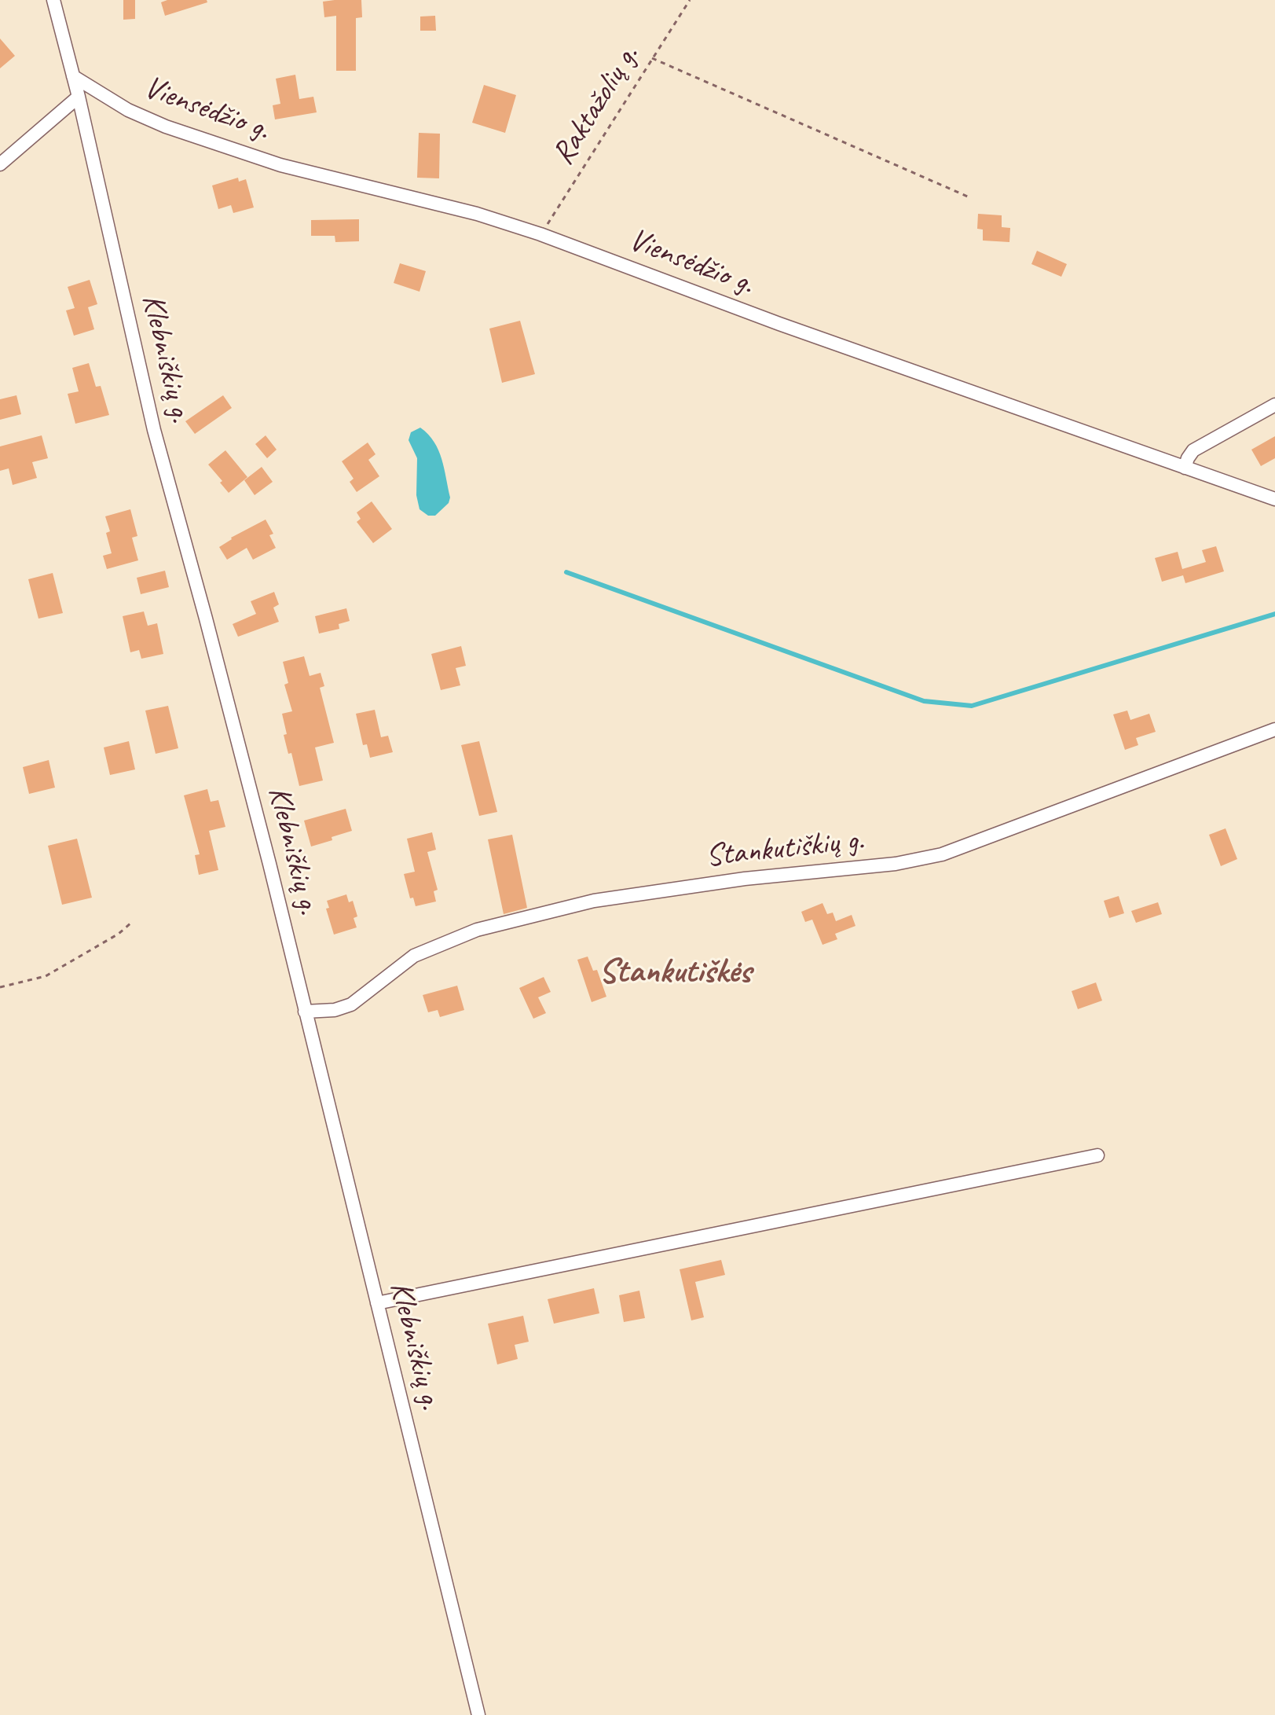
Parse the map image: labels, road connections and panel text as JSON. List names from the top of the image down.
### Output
{
  "streets": {
    "street": ["Viensėdžio g.", "Klebniškių g.", "Stankutiškių g."],
    "path": ["Raktažolių g."]
  },
  "crossings": [
    ["Raktažolių g.", "Viensėdžio g."],
    ["Viensėdžio g.", "Klebniškių g."],
    ["Klebniškių g.", "Stankutiškių g."]
  ],
  "districts": ["Stankutiškės"]
}
